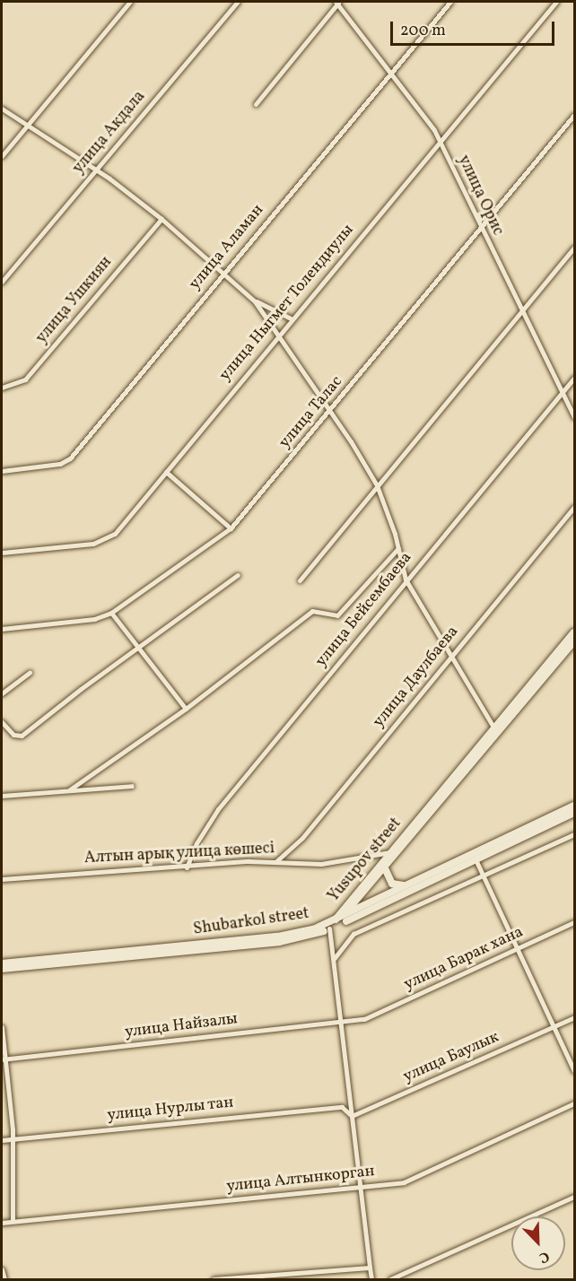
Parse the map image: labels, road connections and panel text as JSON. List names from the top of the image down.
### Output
{
  "streets": {
    "street": [
      "улица Акдала",
      "улица Орис",
      "улица Аламан",
      "улица Ушкиян",
      "улица Ныгмет Толендиулы",
      "улица Талас",
      "улица Бейсембаева",
      "улица Даулбаева",
      "Алтын арық улица көшесі",
      "Yusupov street",
      "Shubarkol street",
      "улица Барак хана",
      "улица Найзалы",
      "улица Баулык",
      "улица Нурлы тан",
      "улица Алтынкорган"
    ]
  },
  "crossings": [
    ["улица Орис", "улица Аламан"],
    ["улица Орис", "улица Ныгмет Толендиулы"],
    ["улица Орис", "улица Талас"],
    ["улица Орис", "улица Бейсембаева"],
    ["улица Бейсембаева", "Алтын арық улица көшесі"],
    ["улица Даулбаева", "Алтын арық улица көшесі"],
    ["Алтын арық улица көшесі", "Yusupov street"],
    ["Yusupov street", "Shubarkol street"],
    ["улица Барак хана", "улица Найзалы"],
    ["улица Баулык", "улица Нурлы тан"]
  ],
  "scale_bar": "200 m",
  "north": "bottom right"
}
